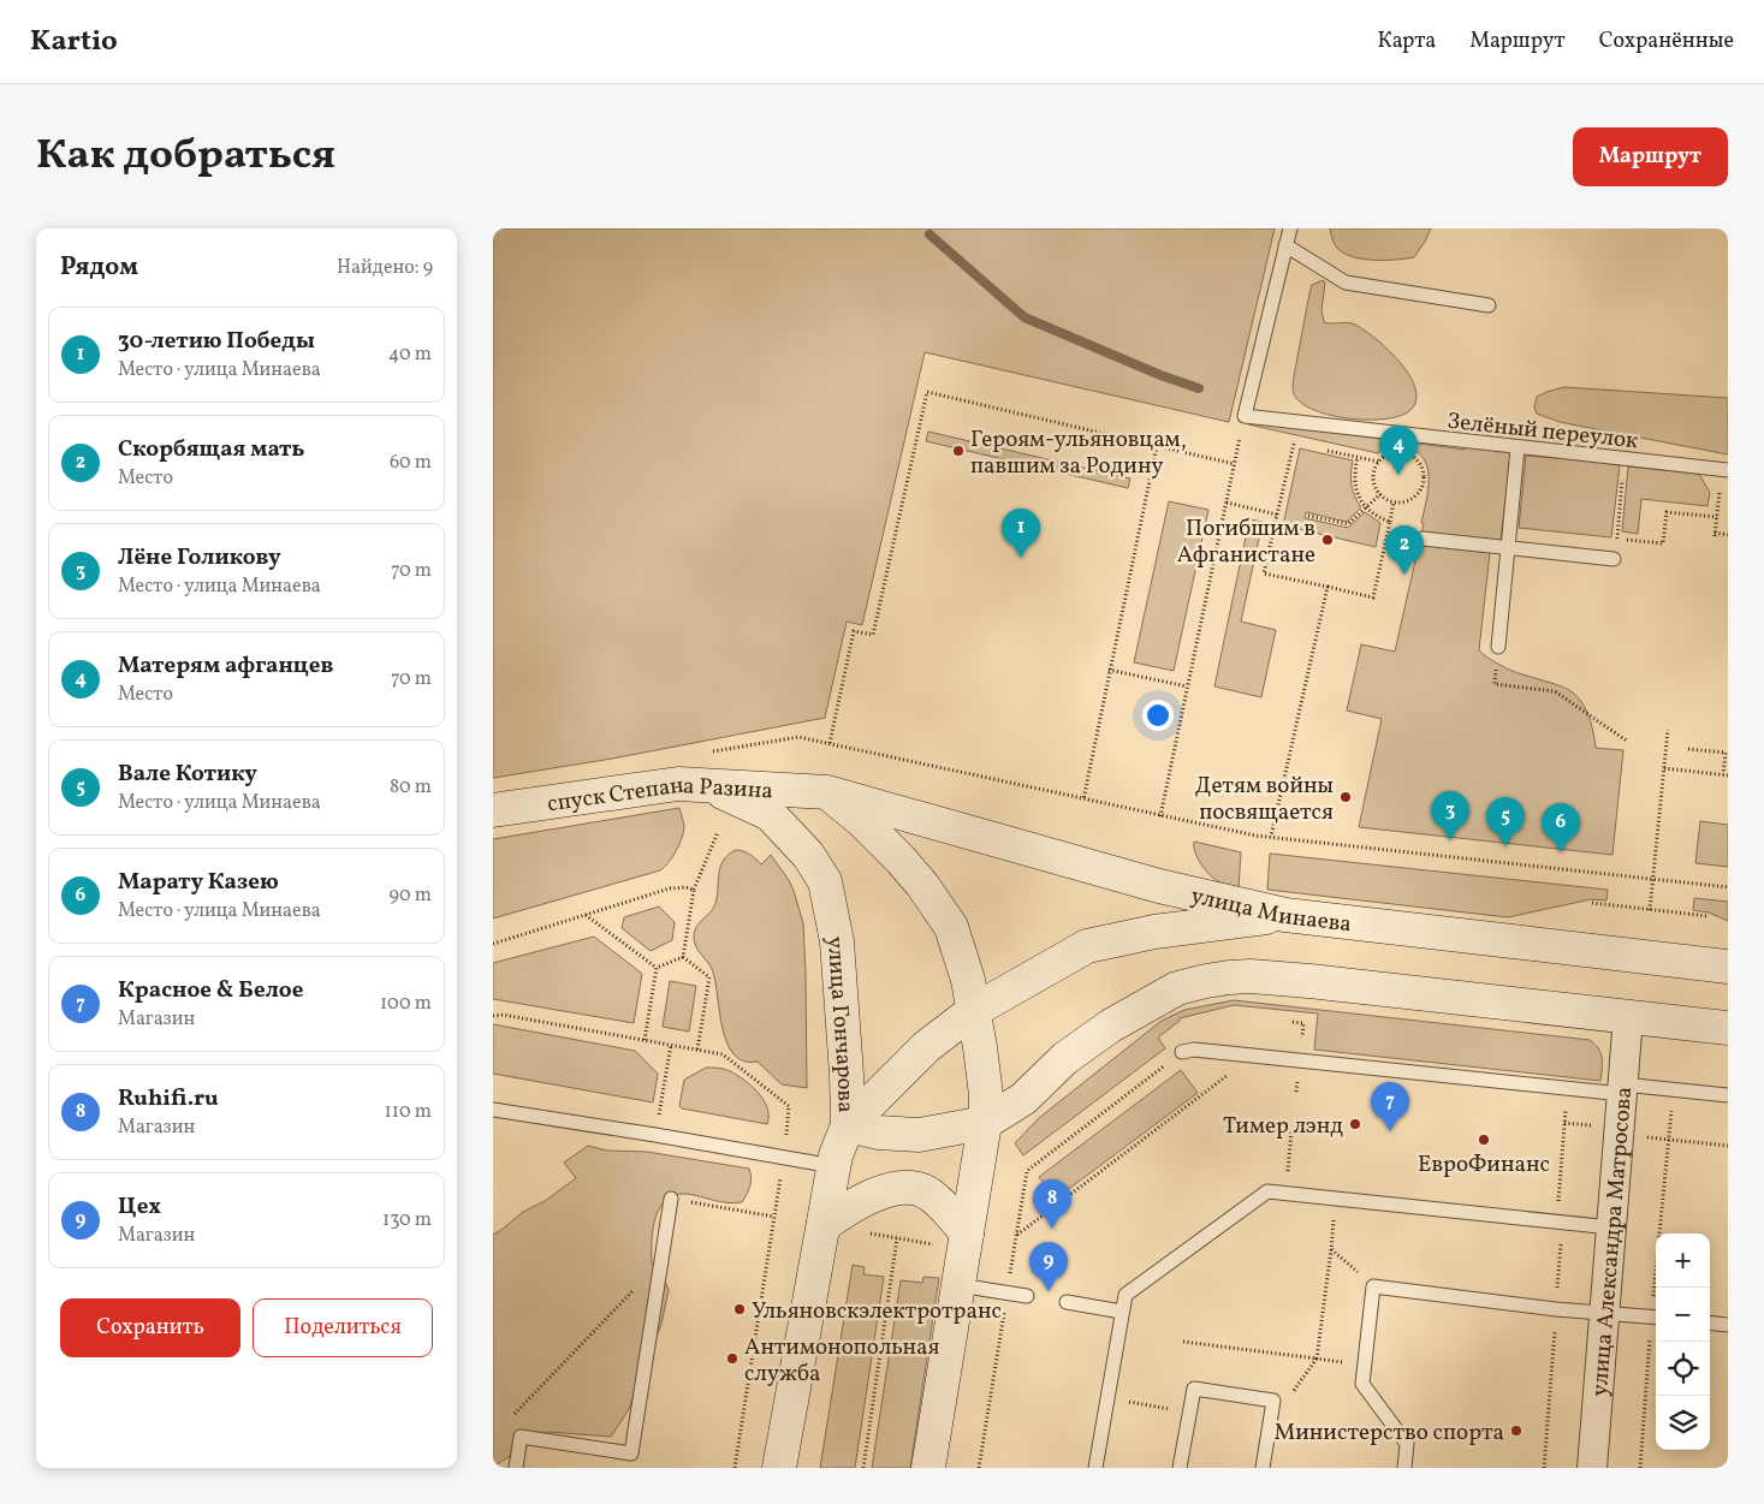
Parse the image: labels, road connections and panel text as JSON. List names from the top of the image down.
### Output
{
  "streets": {
    "main road": ["спуск Степана Разина", "улица Минаева", "улица Гончарова"],
    "street": ["улица Александра Матросова"],
    "lane": ["Зелёный переулок"]
  },
  "crossings": [
    ["спуск Степана Разина", "улица Минаева"],
    ["спуск Степана Разина", "улица Гончарова"]
  ],
  "places": [
    "Героям-ульяновцам, павшим за Родину",
    "Погибшим в Афганистане",
    "Детям войны посвящается",
    "Тимер лэнд",
    "ЕвроФинанс",
    "Ульяновскэлектротранс",
    "Антимонопольная служба",
    "Министерство спорта"
  ],
  "page": {
    "header": "Kartio",
    "nav": ["Карта", "Маршрут", "Сохранённые"],
    "title": "Как добраться",
    "buttons": [
      "Маршрут",
      ["Сохранить", "Поделиться"]
    ],
    "heading": ["Рядом", "Найдено: 9"],
    "list": [
      {
        "mark": "1",
        "name": "30-летию Победы",
        "note": "Место · улица Минаева",
        "value": "40 m"
      },
      {
        "mark": "2",
        "name": "Скорбящая мать",
        "note": "Место",
        "value": "60 m"
      },
      {
        "mark": "3",
        "name": "Лёне Голикову",
        "note": "Место · улица Минаева",
        "value": "70 m"
      },
      {
        "mark": "4",
        "name": "Матерям афганцев",
        "note": "Место",
        "value": "70 m"
      },
      {
        "mark": "5",
        "name": "Вале Котику",
        "note": "Место · улица Минаева",
        "value": "80 m"
      },
      {
        "mark": "6",
        "name": "Марату Казею",
        "note": "Место · улица Минаева",
        "value": "90 m"
      },
      {
        "mark": "7",
        "name": "Красное & Белое",
        "note": "Магазин",
        "value": "100 m"
      },
      {
        "mark": "8",
        "name": "Ruhifi.ru",
        "note": "Магазин",
        "value": "110 m"
      },
      {
        "mark": "9",
        "name": "Цех",
        "note": "Магазин",
        "value": "130 m"
      }
    ],
    "pins": [
      "4",
      "1",
      "2",
      "3",
      "5",
      "6",
      "7",
      "8",
      "9"
    ],
    "map_buttons": ["+", "−"]
  }
}
